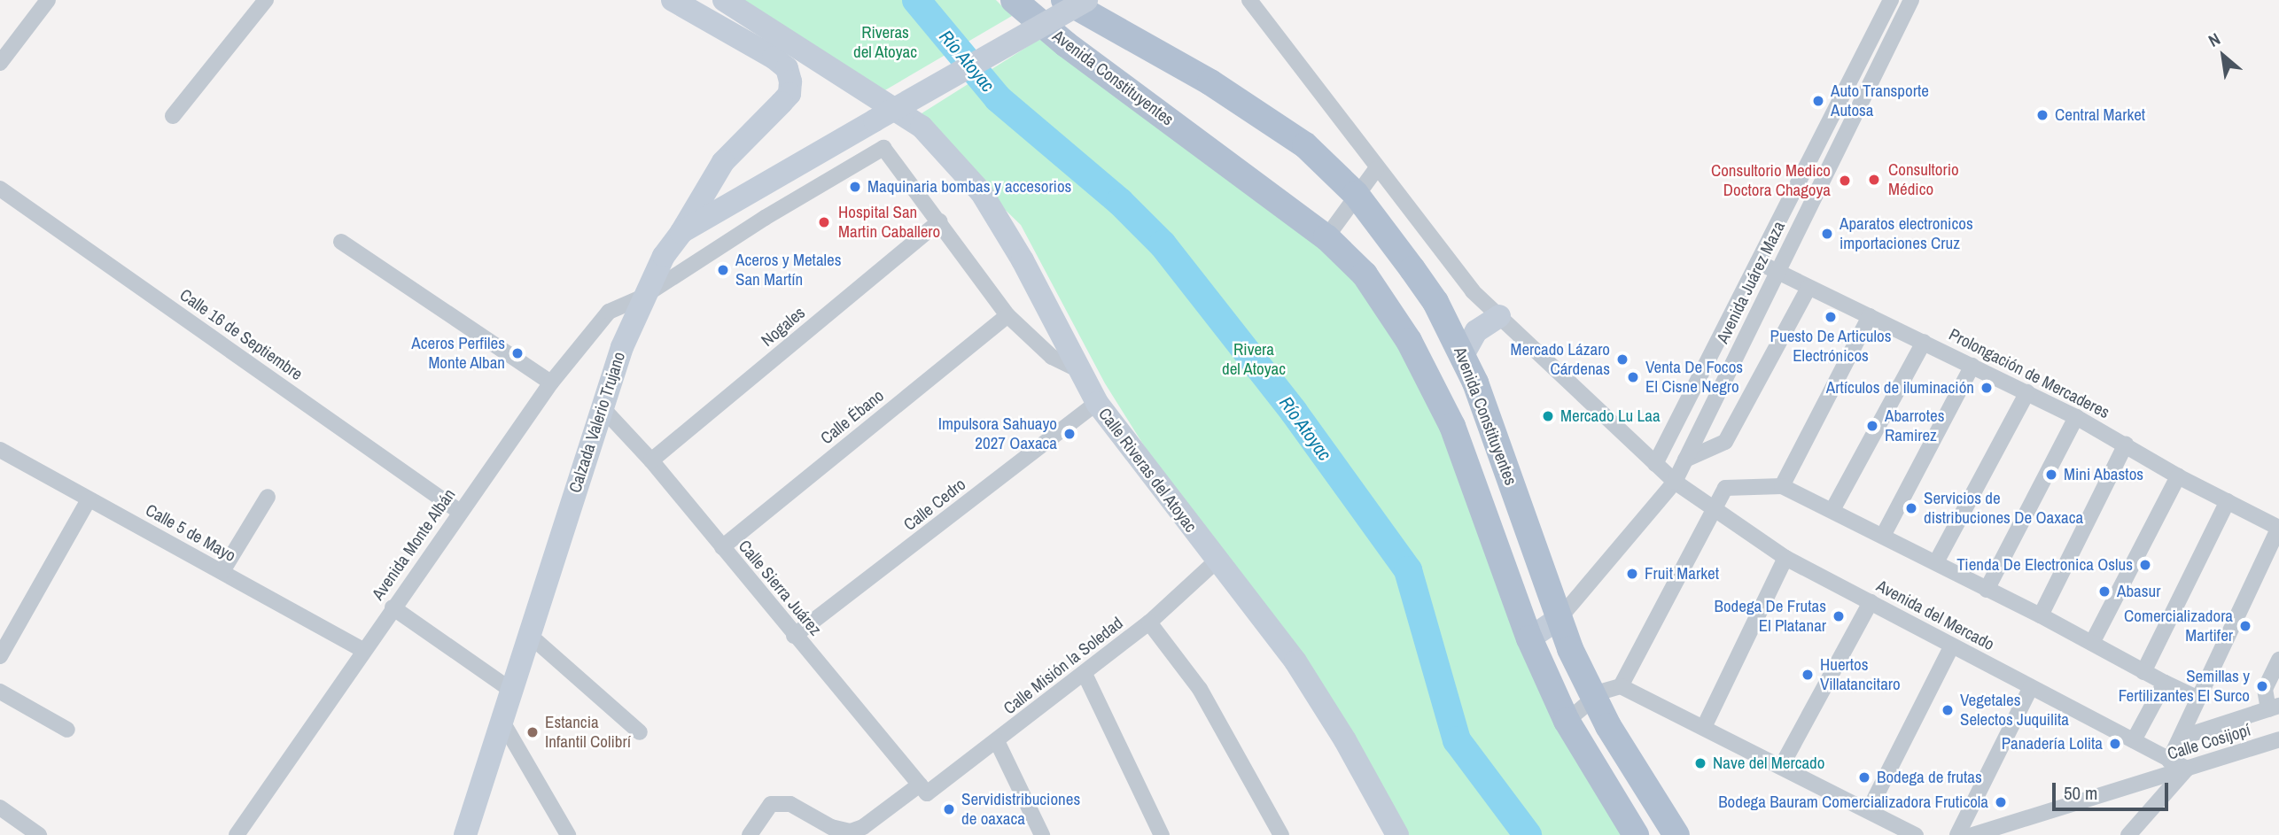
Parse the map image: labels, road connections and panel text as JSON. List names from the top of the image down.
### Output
{
  "streets": {
    "main road": ["Avenida Constituyentes"],
    "street": [
      "Avenida Juárez Maza",
      "Nogales",
      "Calle 16 de Septiembre",
      "Prolongación de Mercaderes",
      "Calle Ébano",
      "Calzada Valerio Trujano",
      "Calle Riveras del Atoyac",
      "Calle Cedro",
      "Calle 5 de Mayo",
      "Avenida Monte Albán",
      "Calle Sierra Juárez",
      "Avenida del Mercado",
      "Calle Misión la Soledad",
      "Calle Cosijopí"
    ]
  },
  "crossings": [
    ["Avenida Constituyentes", "Avenida Juárez Maza"],
    ["Avenida Juárez Maza", "Prolongación de Mercaderes"],
    ["Avenida Juárez Maza", "Avenida del Mercado"],
    ["Nogales", "Avenida Monte Albán"],
    ["Nogales", "Calle Sierra Juárez"],
    ["Calle 16 de Septiembre", "Avenida Monte Albán"],
    ["Calle Ébano", "Calle Sierra Juárez"],
    ["Calzada Valerio Trujano", "Avenida Monte Albán"],
    ["Calzada Valerio Trujano", "Calle Sierra Juárez"],
    ["Calle Riveras del Atoyac", "Calle Cedro"],
    ["Calle Riveras del Atoyac", "Calle Misión la Soledad"],
    ["Calle Cedro", "Calle Sierra Juárez"],
    ["Calle 5 de Mayo", "Avenida Monte Albán"],
    ["Calle Sierra Juárez", "Calle Misión la Soledad"],
    ["Avenida del Mercado", "Calle Cosijopí"]
  ],
  "water": ["Río Atoyac"],
  "parks": ["Riveras del Atoyac", "Rivera del Atoyac"],
  "places": [
    "Auto Transporte Autosa",
    "Central Market",
    "Consultorio Médico",
    "Consultorio Medico Doctora Chagoya",
    "Maquinaria bombas y accesorios",
    "Hospital San Martin Caballero",
    "Aparatos electronicos importaciones Cruz",
    "Aceros y Metales San Martín",
    "Puesto De Articulos Electrónicos",
    "Aceros Perfiles Monte Alban",
    "Mercado Lázaro Cárdenas",
    "Venta De Focos El Cisne Negro",
    "Artículos de iluminación",
    "Mercado Lu Laa",
    "Abarrotes Ramirez",
    "Impulsora Sahuayo 2027 Oaxaca",
    "Mini Abastos",
    "Servicios de distribuciones De Oaxaca",
    "Tienda De Electronica Oslus",
    "Fruit Market",
    "Abasur",
    "Bodega De Frutas El Platanar",
    "Comercializadora Martifer",
    "Huertos Villatancitaro",
    "Semillas y Fertilizantes El Surco",
    "Vegetales Selectos Juquilita",
    "Estancia Infantil Colibrí",
    "Panadería Lolita",
    "Nave del Mercado",
    "Bodega de frutas",
    "Bodega Bauram Comercializadora Fruticola",
    "Servidistribuciones de oaxaca"
  ],
  "scale_bar": "50 m",
  "north": "top left"
}
